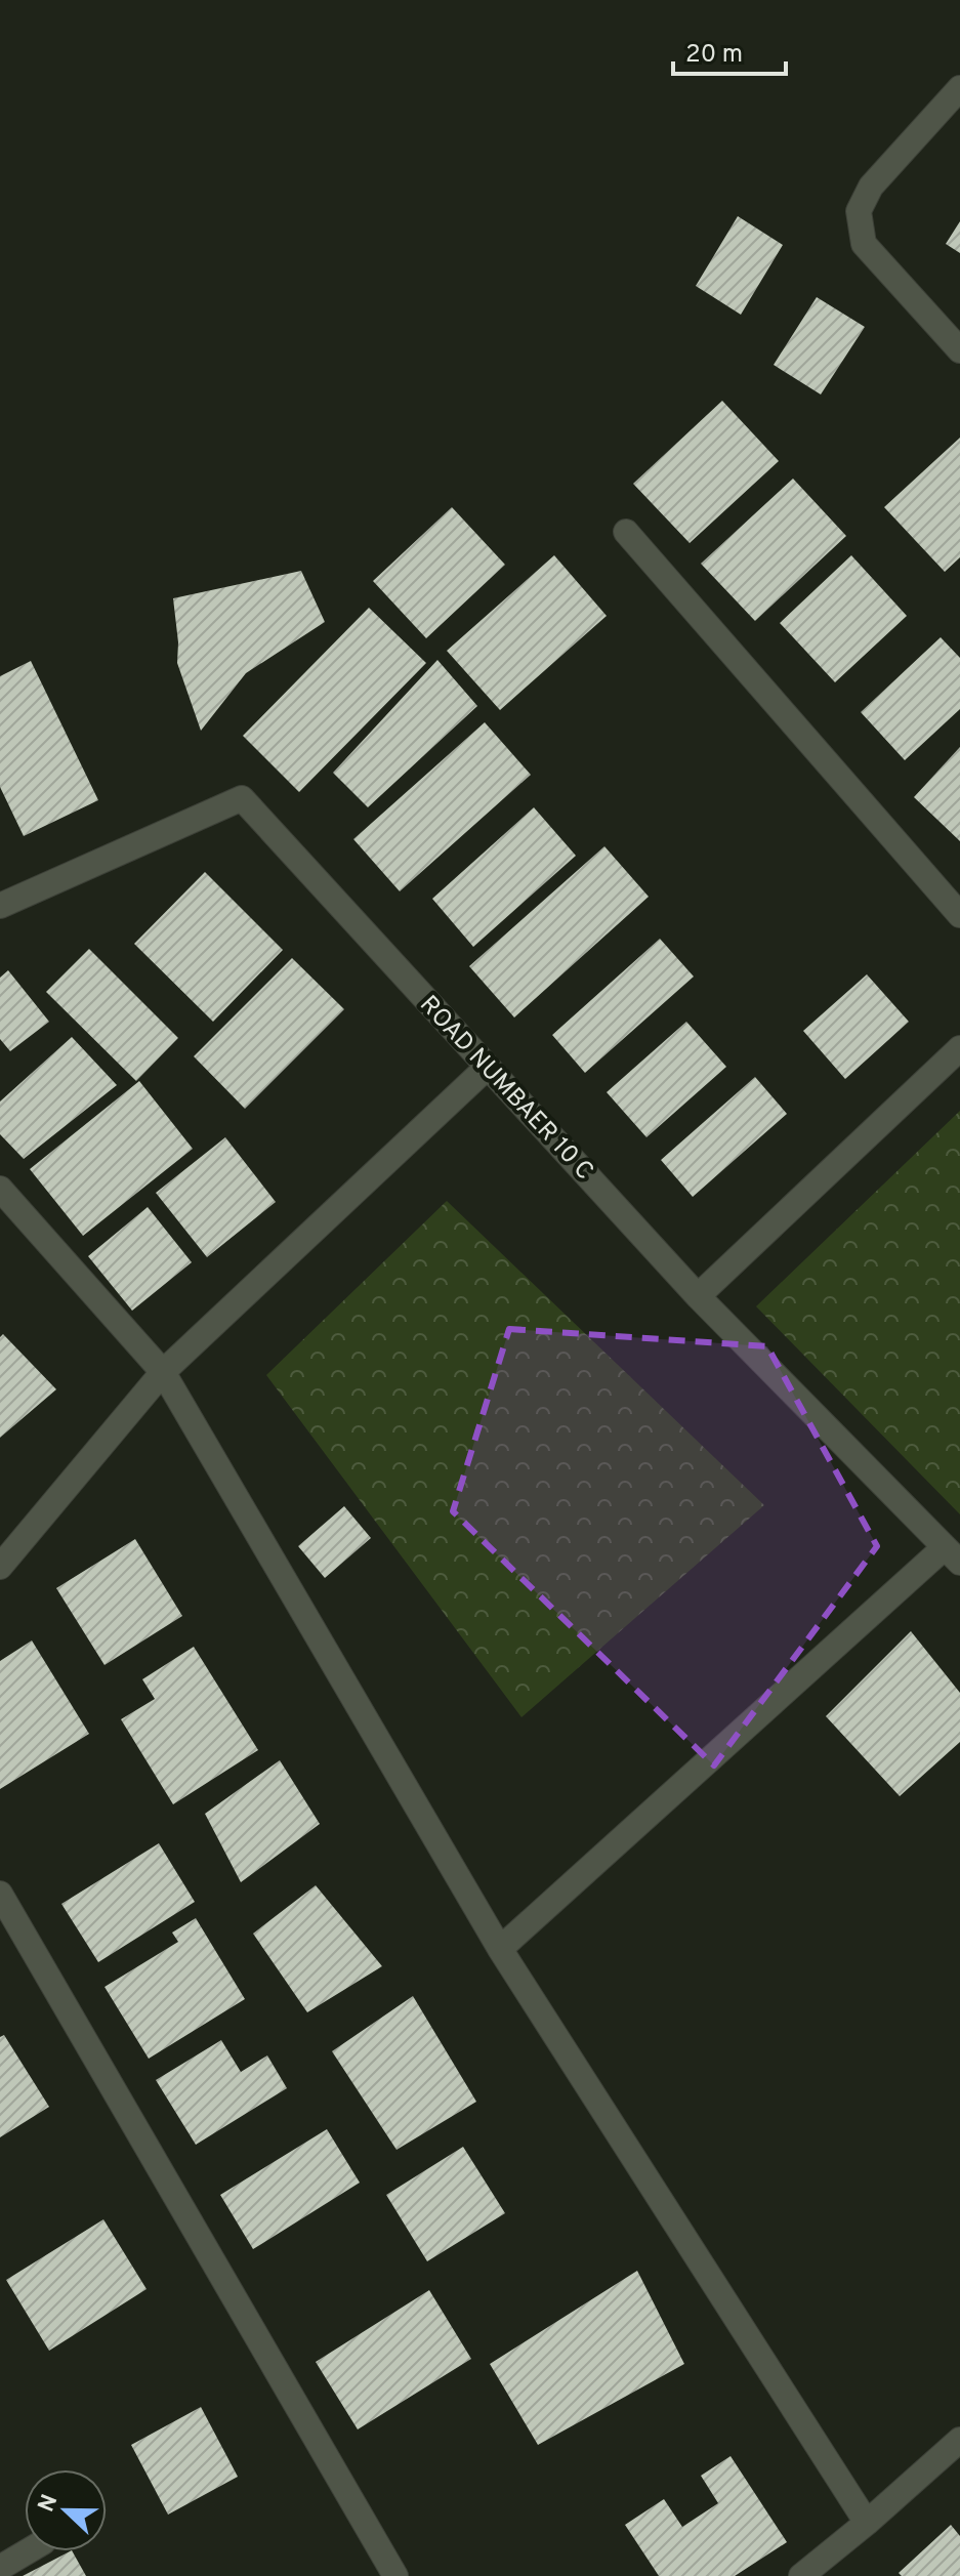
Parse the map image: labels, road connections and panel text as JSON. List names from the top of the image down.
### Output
{
  "streets": {
    "street": ["ROAD NUMBAER 10 C"]
  },
  "scale_bar": "20 m",
  "north": "left"
}
